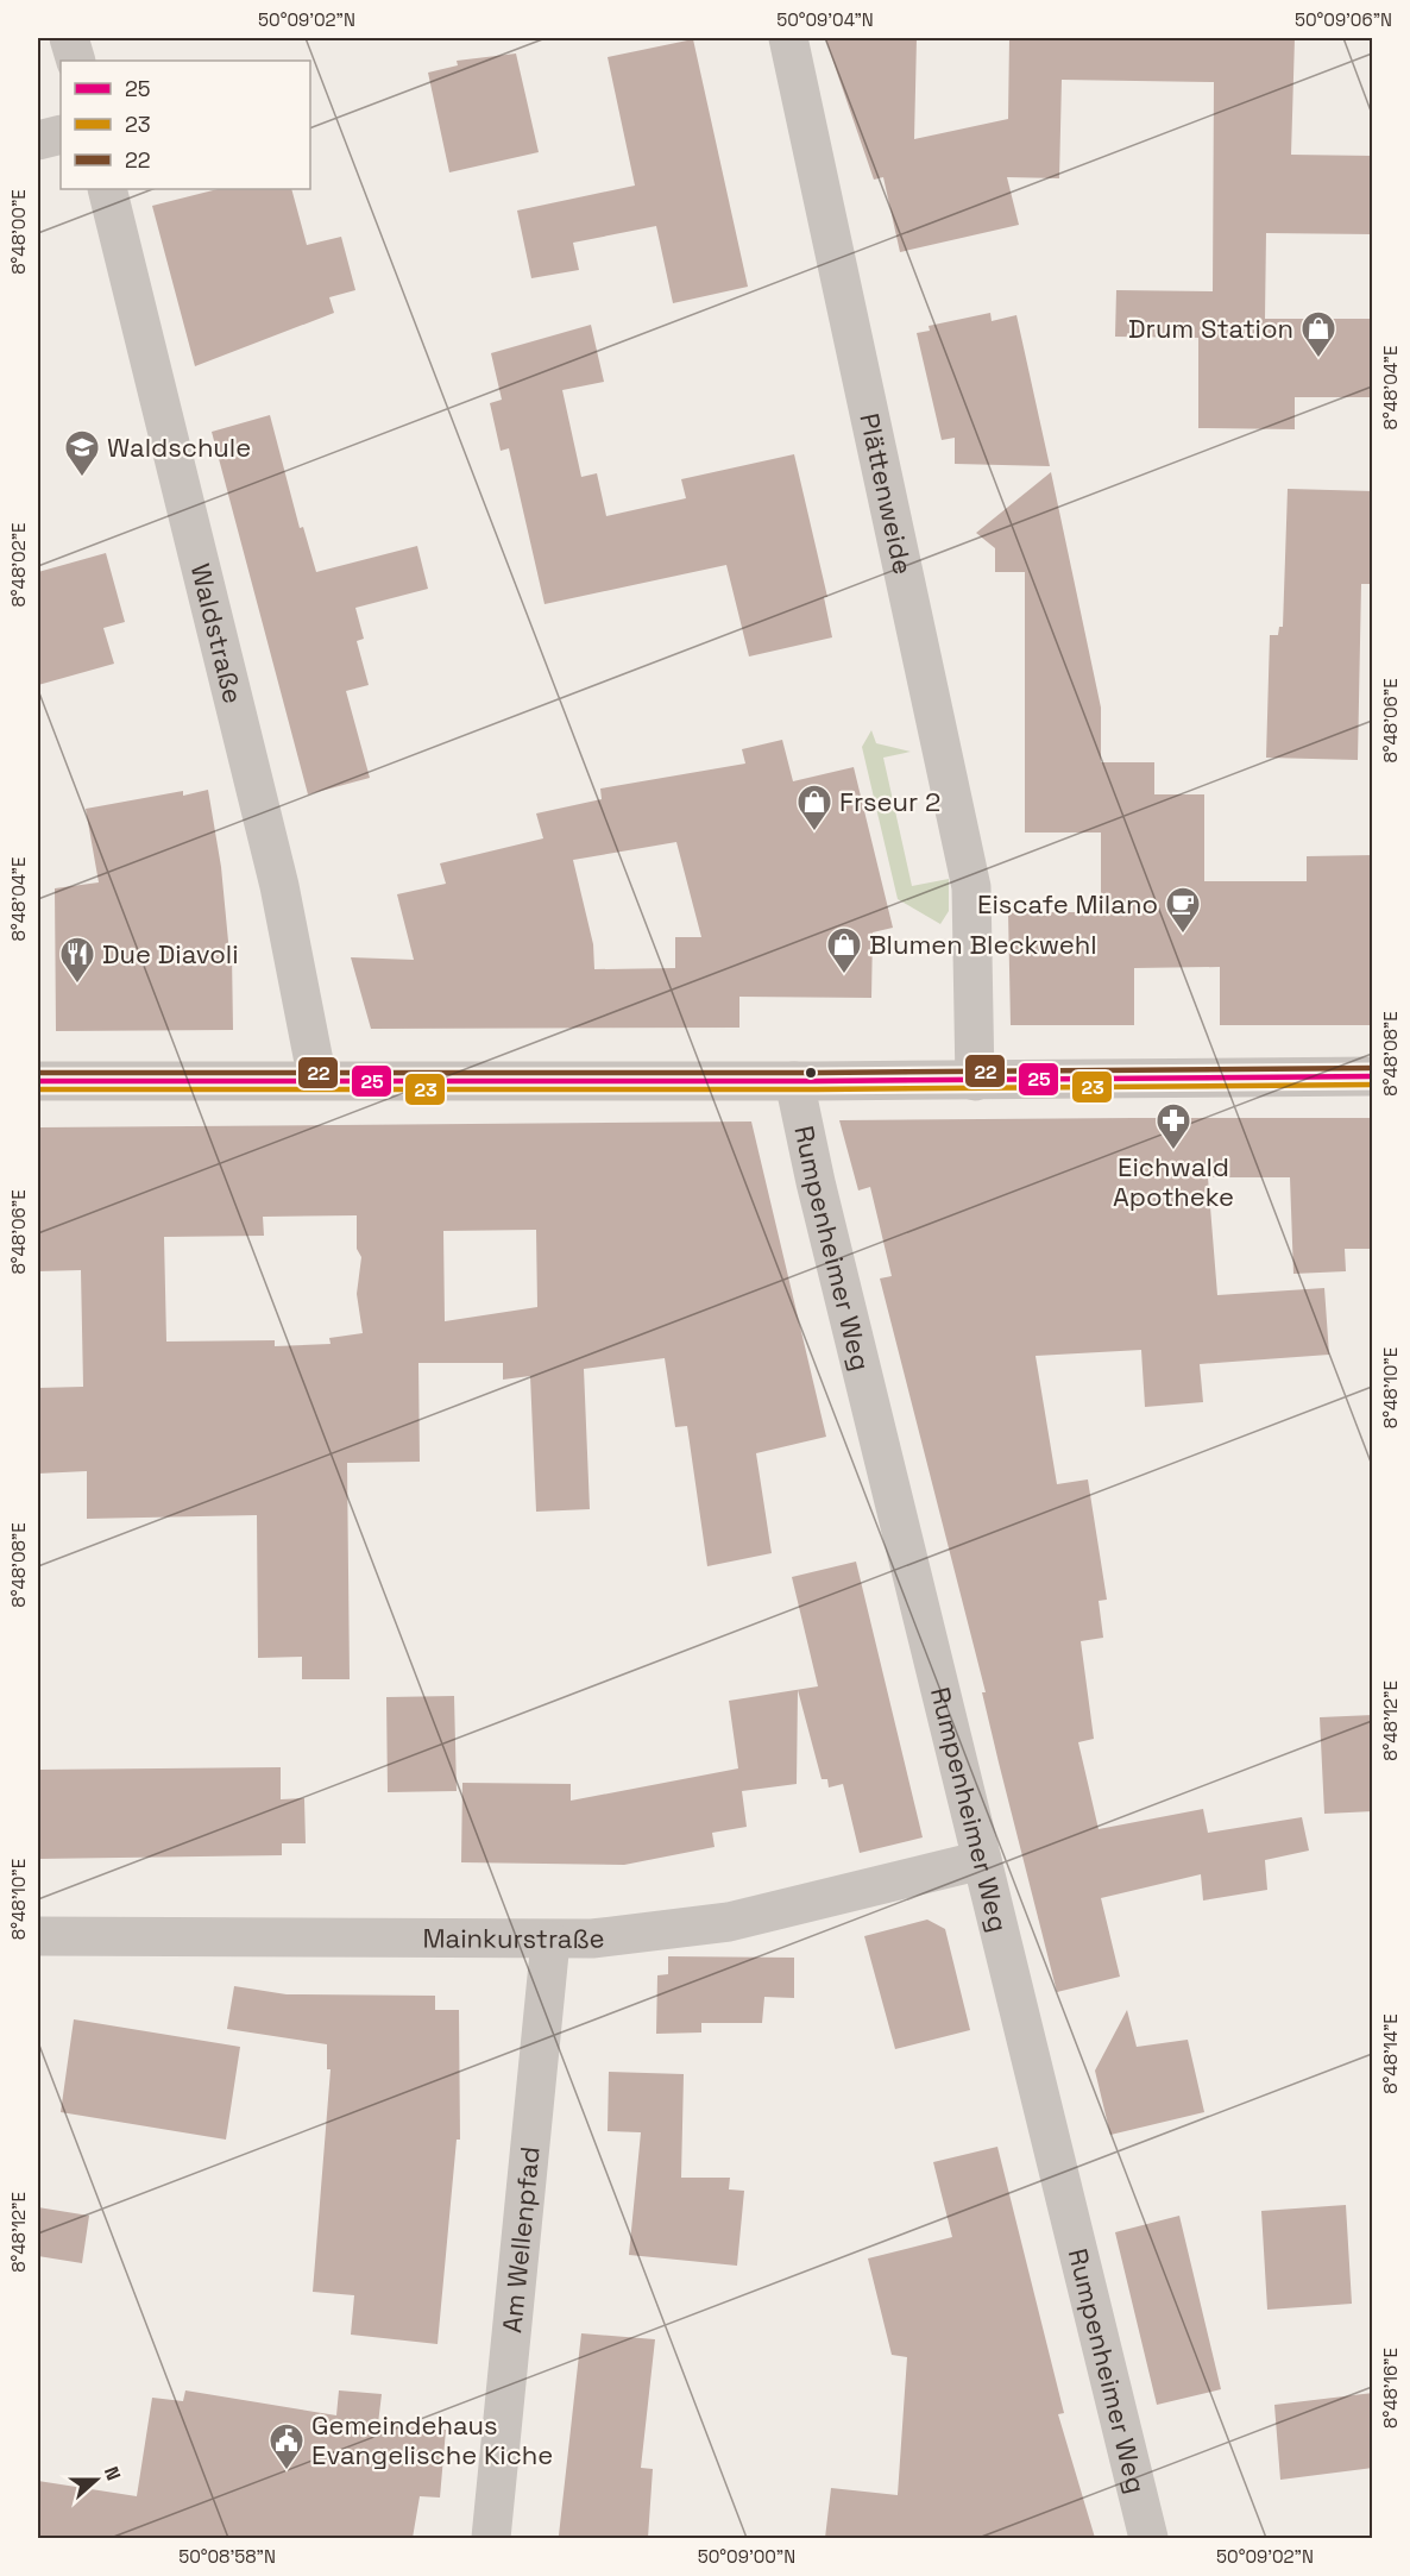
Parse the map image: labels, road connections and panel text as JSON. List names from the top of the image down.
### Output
{
  "streets": {
    "street": [
      "Plättenweide",
      "Waldstraße",
      "Rumpenheimer Weg",
      "Mainkurstraße",
      "Am Wellenpfad"
    ]
  },
  "crossings": [
    ["Rumpenheimer Weg", "Mainkurstraße"],
    ["Mainkurstraße", "Am Wellenpfad"]
  ],
  "places": {
    "shop": ["Drum Station", "Frseur 2", "Blumen Bleckwehl"],
    "school or university": ["Waldschule"],
    "cafe": ["Eiscafe Milano"],
    "restaurant": ["Due Diavoli"],
    "pharmacy": ["Eichwald Apotheke"],
    "public building": ["Gemeindehaus Evangelische Kiche"]
  },
  "lines": ["transit line 22", "transit line 25", "transit line 23"],
  "legend": ["25", "23", "22"],
  "north": "right",
  "coordinates": [
    "50°09'02\"N",
    "50°09'04\"N",
    "50°09'06\"N",
    "8°48'00\"E",
    "8°48'04\"E",
    "8°48'02\"E",
    "8°48'06\"E",
    "8°48'08\"E",
    "8°48'10\"E",
    "8°48'12\"E",
    "8°48'14\"E",
    "8°48'16\"E",
    "50°08'58\"N",
    "50°09'00\"N"
  ]
}
